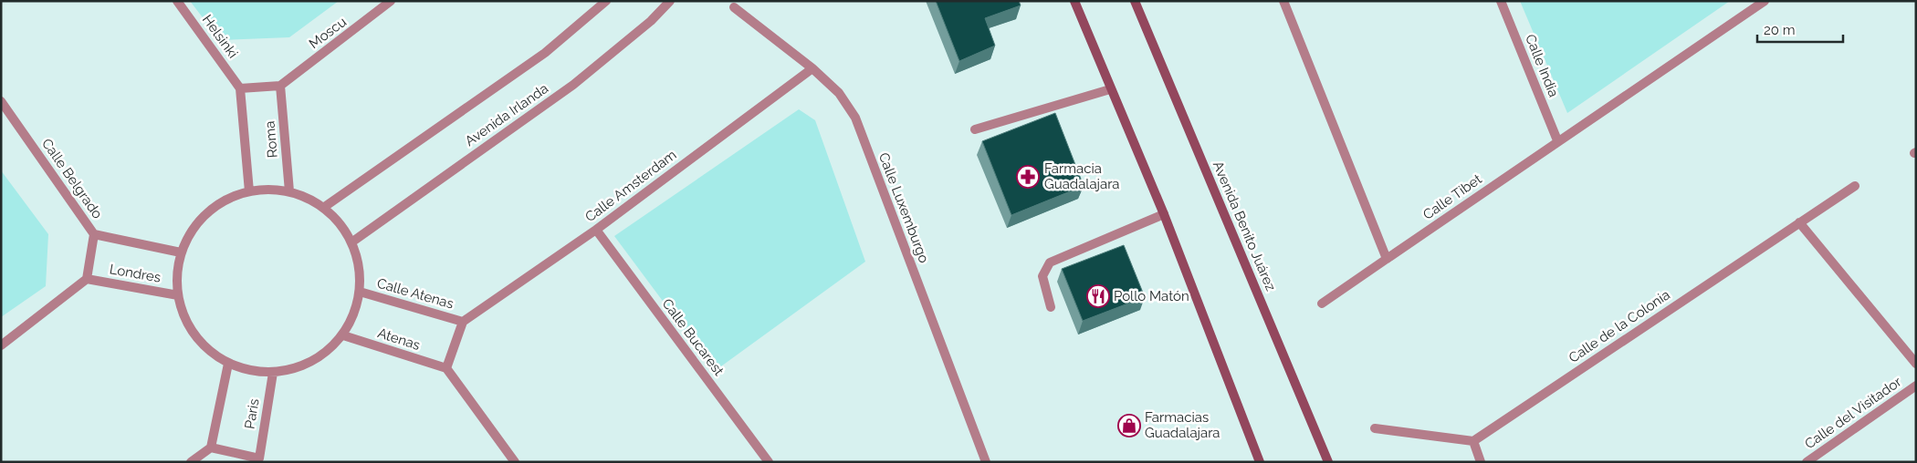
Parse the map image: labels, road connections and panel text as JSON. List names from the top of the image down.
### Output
{
  "streets": {
    "main road": ["Avenida Benito Juárez"],
    "street": [
      "Moscu",
      "Helsinki",
      "Calle India",
      "Avenida Irlanda",
      "Roma",
      "Calle Belgrado",
      "Calle Amsterdam",
      "Calle Tibet",
      "Calle Luxemburgo",
      "Londres",
      "Calle Atenas",
      "Calle de la Colonia",
      "Calle Bucarest",
      "Atenas",
      "Calle del Visitador",
      "Paris"
    ]
  },
  "crossings": [
    ["Moscu", "Roma"],
    ["Helsinki", "Roma"],
    ["Calle India", "Calle Tibet"],
    ["Calle Belgrado", "Londres"],
    ["Calle Amsterdam", "Calle Luxemburgo"],
    ["Calle Amsterdam", "Calle Atenas"],
    ["Calle Amsterdam", "Calle Bucarest"]
  ],
  "places": {
    "pharmacy": ["Farmacia Guadalajara"],
    "restaurant": ["Pollo Matón"],
    "shop": ["Farmacias Guadalajara"]
  },
  "scale_bar": "20 m"
}
